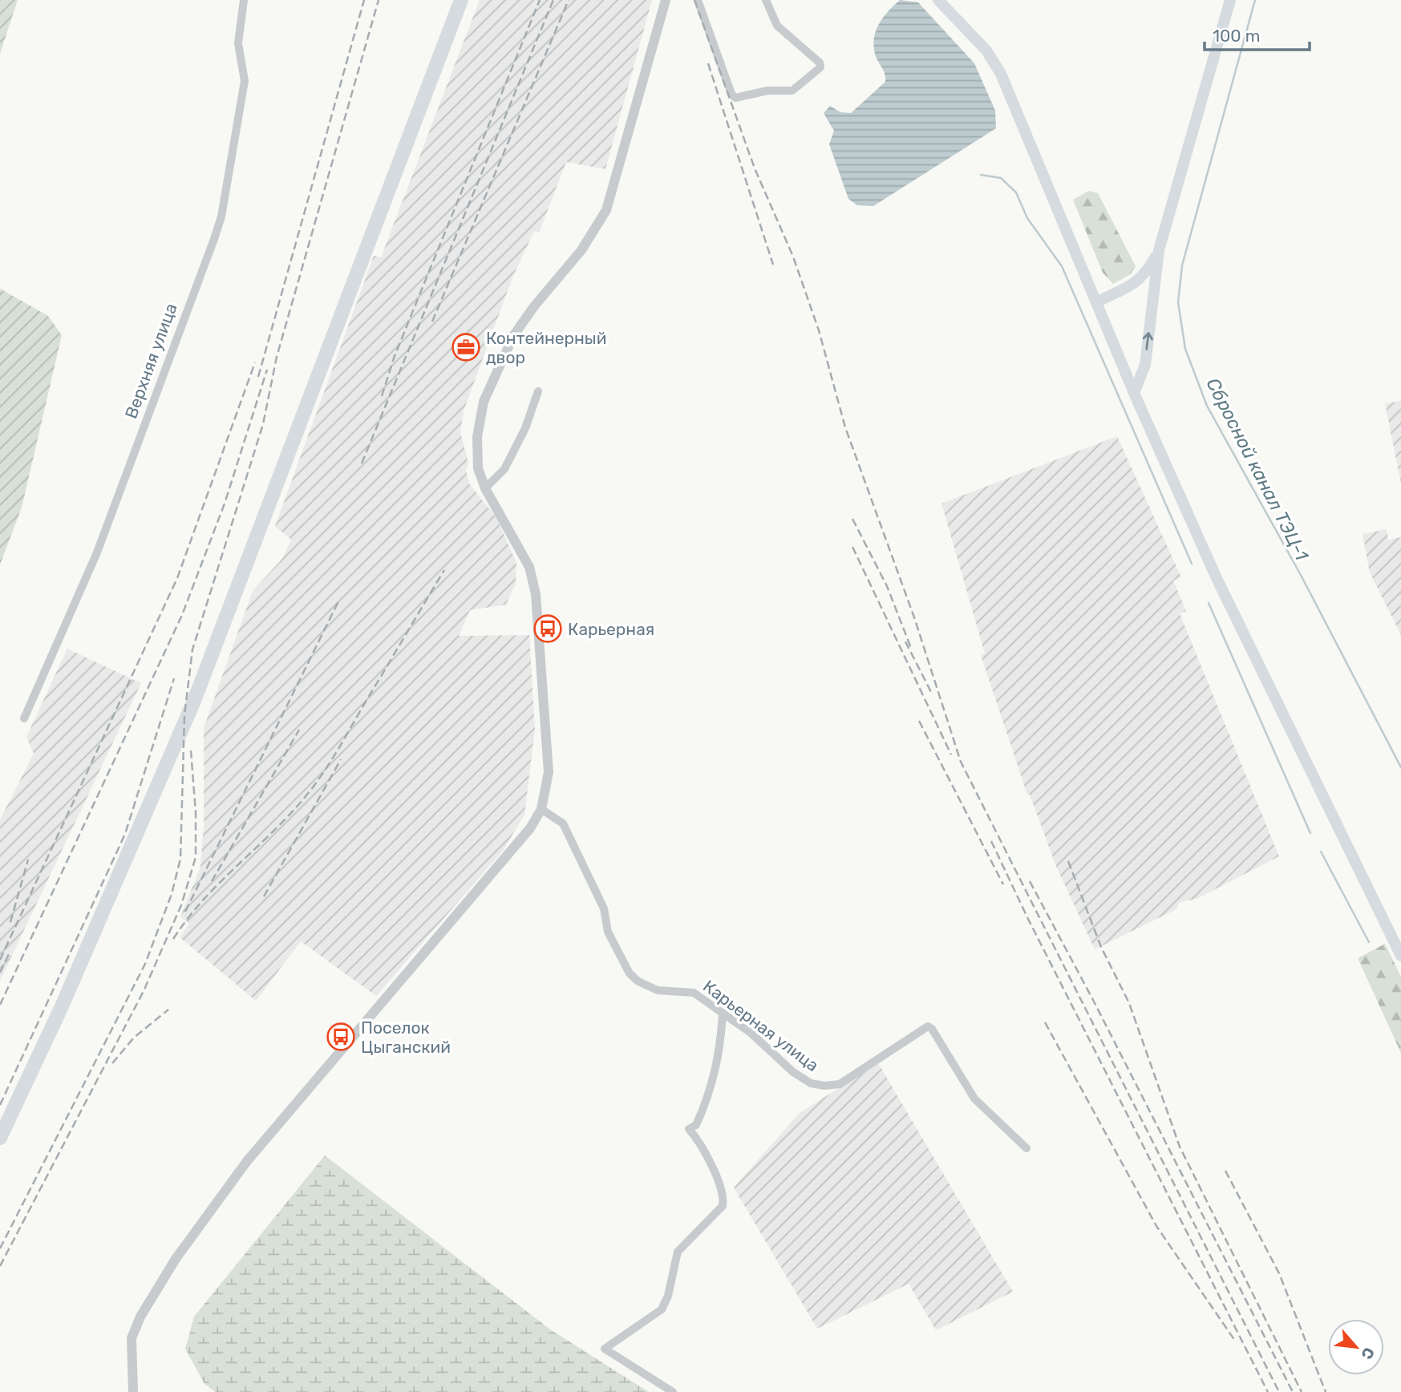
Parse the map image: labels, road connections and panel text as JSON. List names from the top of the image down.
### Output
{
  "streets": {
    "street": ["Верхняя улица", "Карьерная улица"]
  },
  "water": ["Сбросной канал ТЭЦ-1"],
  "places": {
    "office": ["Контейнерный двор"],
    "bus stop": ["Карьерная", "Поселок Цыганский"]
  },
  "scale_bar": "100 m",
  "north": "bottom right"
}
